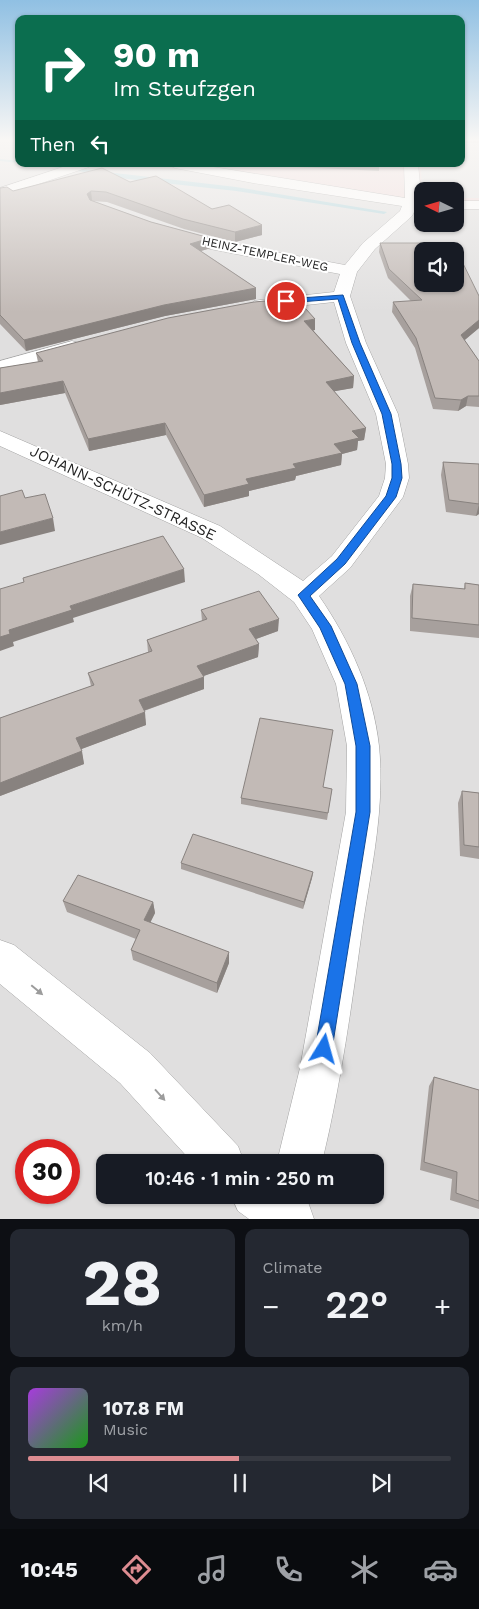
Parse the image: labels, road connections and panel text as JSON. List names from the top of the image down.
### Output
{
  "streets": {
    "street": ["HEINZ-TEMPLER-WEG", "JOHANN-SCHÜTZ-STRASSE"]
  },
  "north": "left",
  "page": {
    "turn": ["90 m", "Im Steufzgen"],
    "then": "Then",
    "limit": "30",
    "trip": "10:46 · 1 min · 250 m",
    "tile": [
      ["28", "km/h"],
      "Climate"
    ],
    "heat": ["−", "22°", "+"],
    "song": ["107.8 FM", "Music"],
    "tabs": "10:45"
  }
}
